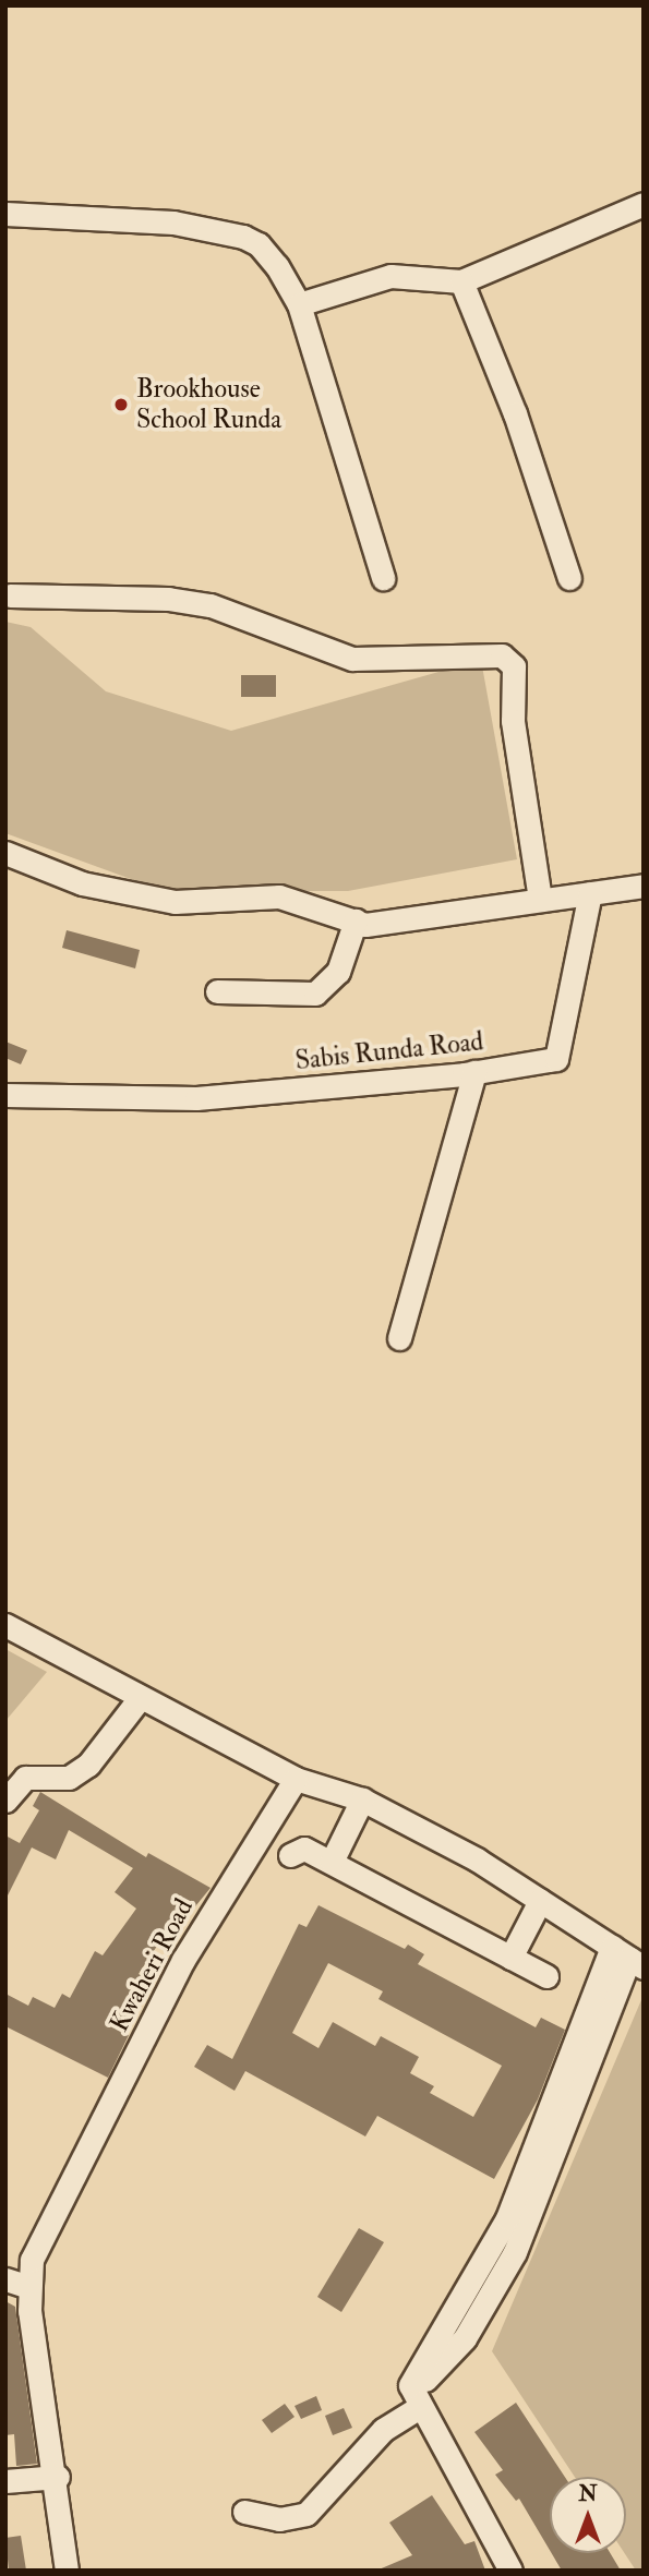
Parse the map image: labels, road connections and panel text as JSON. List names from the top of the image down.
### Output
{
  "streets": {
    "street": ["Sabis Runda Road", "Kwaheri Road"]
  },
  "places": ["Brookhouse School Runda"],
  "north": "top"
}
